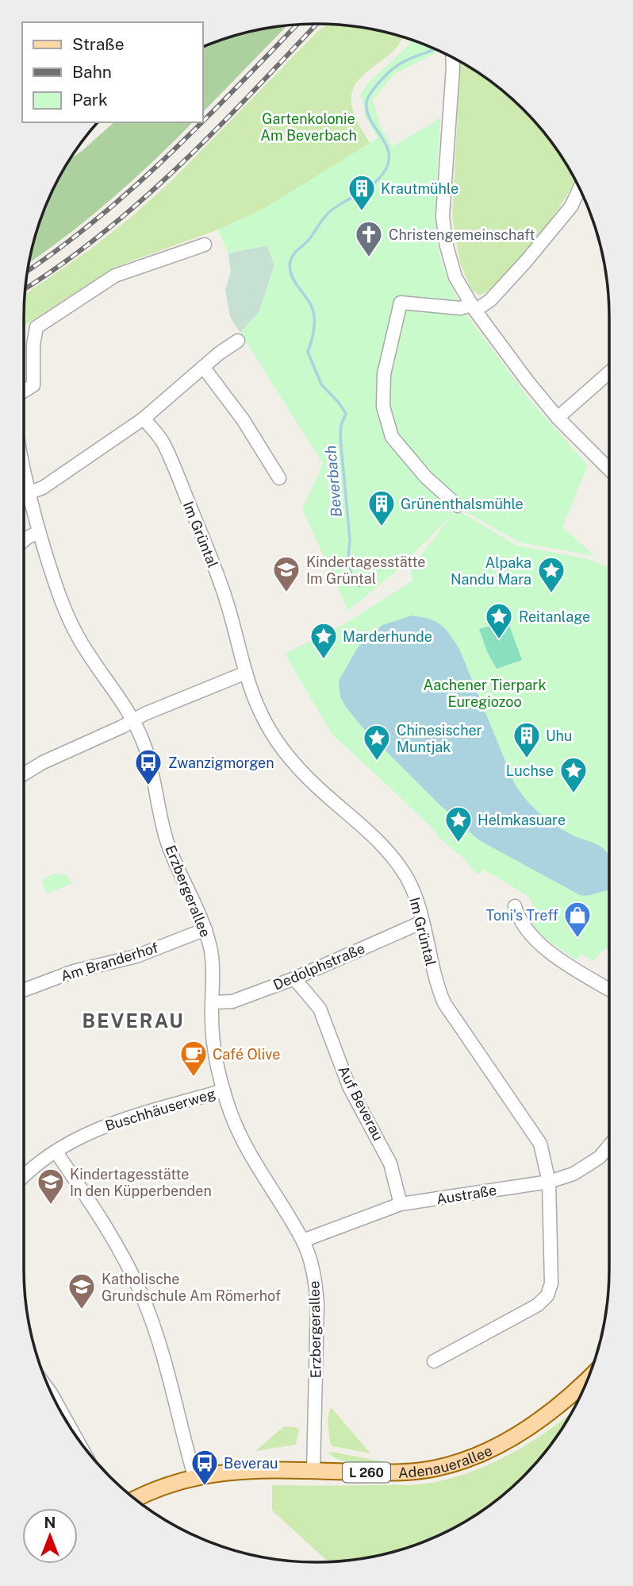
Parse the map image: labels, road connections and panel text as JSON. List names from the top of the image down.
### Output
{
  "streets": {
    "main road": ["Adenauerallee", "L 260"],
    "street": [
      "Im Grüntal",
      "Erzbergerallee",
      "Am Branderhof",
      "Dedolphstraße",
      "Auf Beverau",
      "Buschhäuserweg",
      "Austraße"
    ]
  },
  "crossings": [
    ["Im Grüntal", "Dedolphstraße"],
    ["Im Grüntal", "Austraße"],
    ["Erzbergerallee", "Am Branderhof"],
    ["Erzbergerallee", "Dedolphstraße"],
    ["Erzbergerallee", "Buschhäuserweg"],
    ["Erzbergerallee", "Austraße"],
    ["Erzbergerallee", "Adenauerallee"],
    ["Dedolphstraße", "Auf Beverau"],
    ["Auf Beverau", "Austraße"]
  ],
  "districts": ["BEVERAU"],
  "water": ["Beverbach"],
  "parks": ["Gartenkolonie Am Beverbach", "Aachener Tierpark Euregiozoo"],
  "places": {
    "building": ["Krautmühle", "Grünenthalsmühle", "Uhu"],
    "church": ["Christengemeinschaft"],
    "school or university": ["Kindertagesstätte Im Grüntal", "Kindertagesstätte In den Küpperbenden", "Katholische Grundschule Am Römerhof"],
    "place": [
      "Alpaka Nandu Mara",
      "Reitanlage",
      "Marderhunde",
      "Chinesischer Muntjak",
      "Luchse",
      "Helmkasuare"
    ],
    "bus stop": ["Zwanzigmorgen", "Beverau"],
    "shop": ["Toni's Treff"],
    "cafe": ["Café Olive"]
  },
  "legend": ["Straße", "Bahn", "Park"],
  "north": "top"
}
